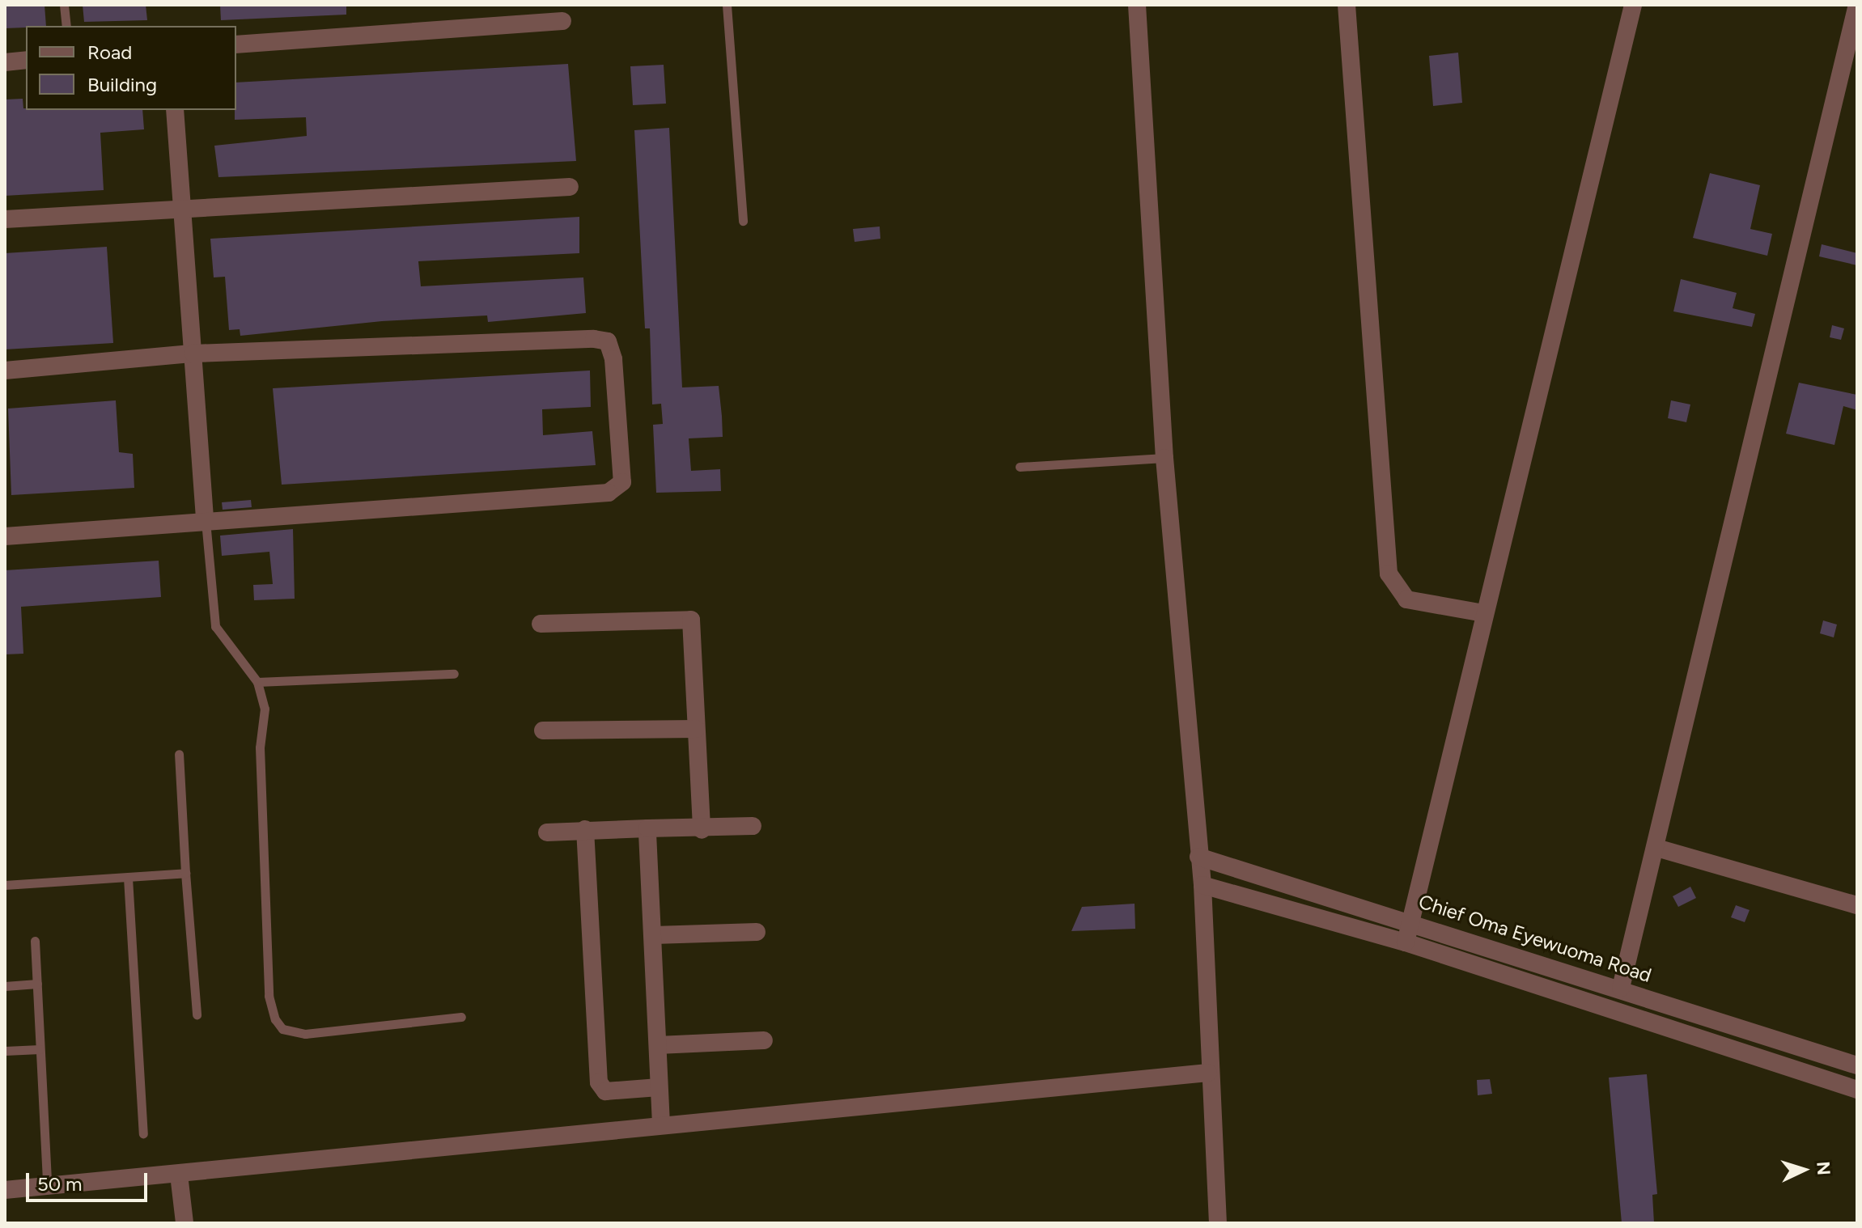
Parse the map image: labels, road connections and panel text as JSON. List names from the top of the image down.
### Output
{
  "streets": {
    "street": ["Chief Oma Eyewuoma Road"]
  },
  "legend": ["Road", "Building"],
  "scale_bar": "50 m",
  "north": "right"
}
